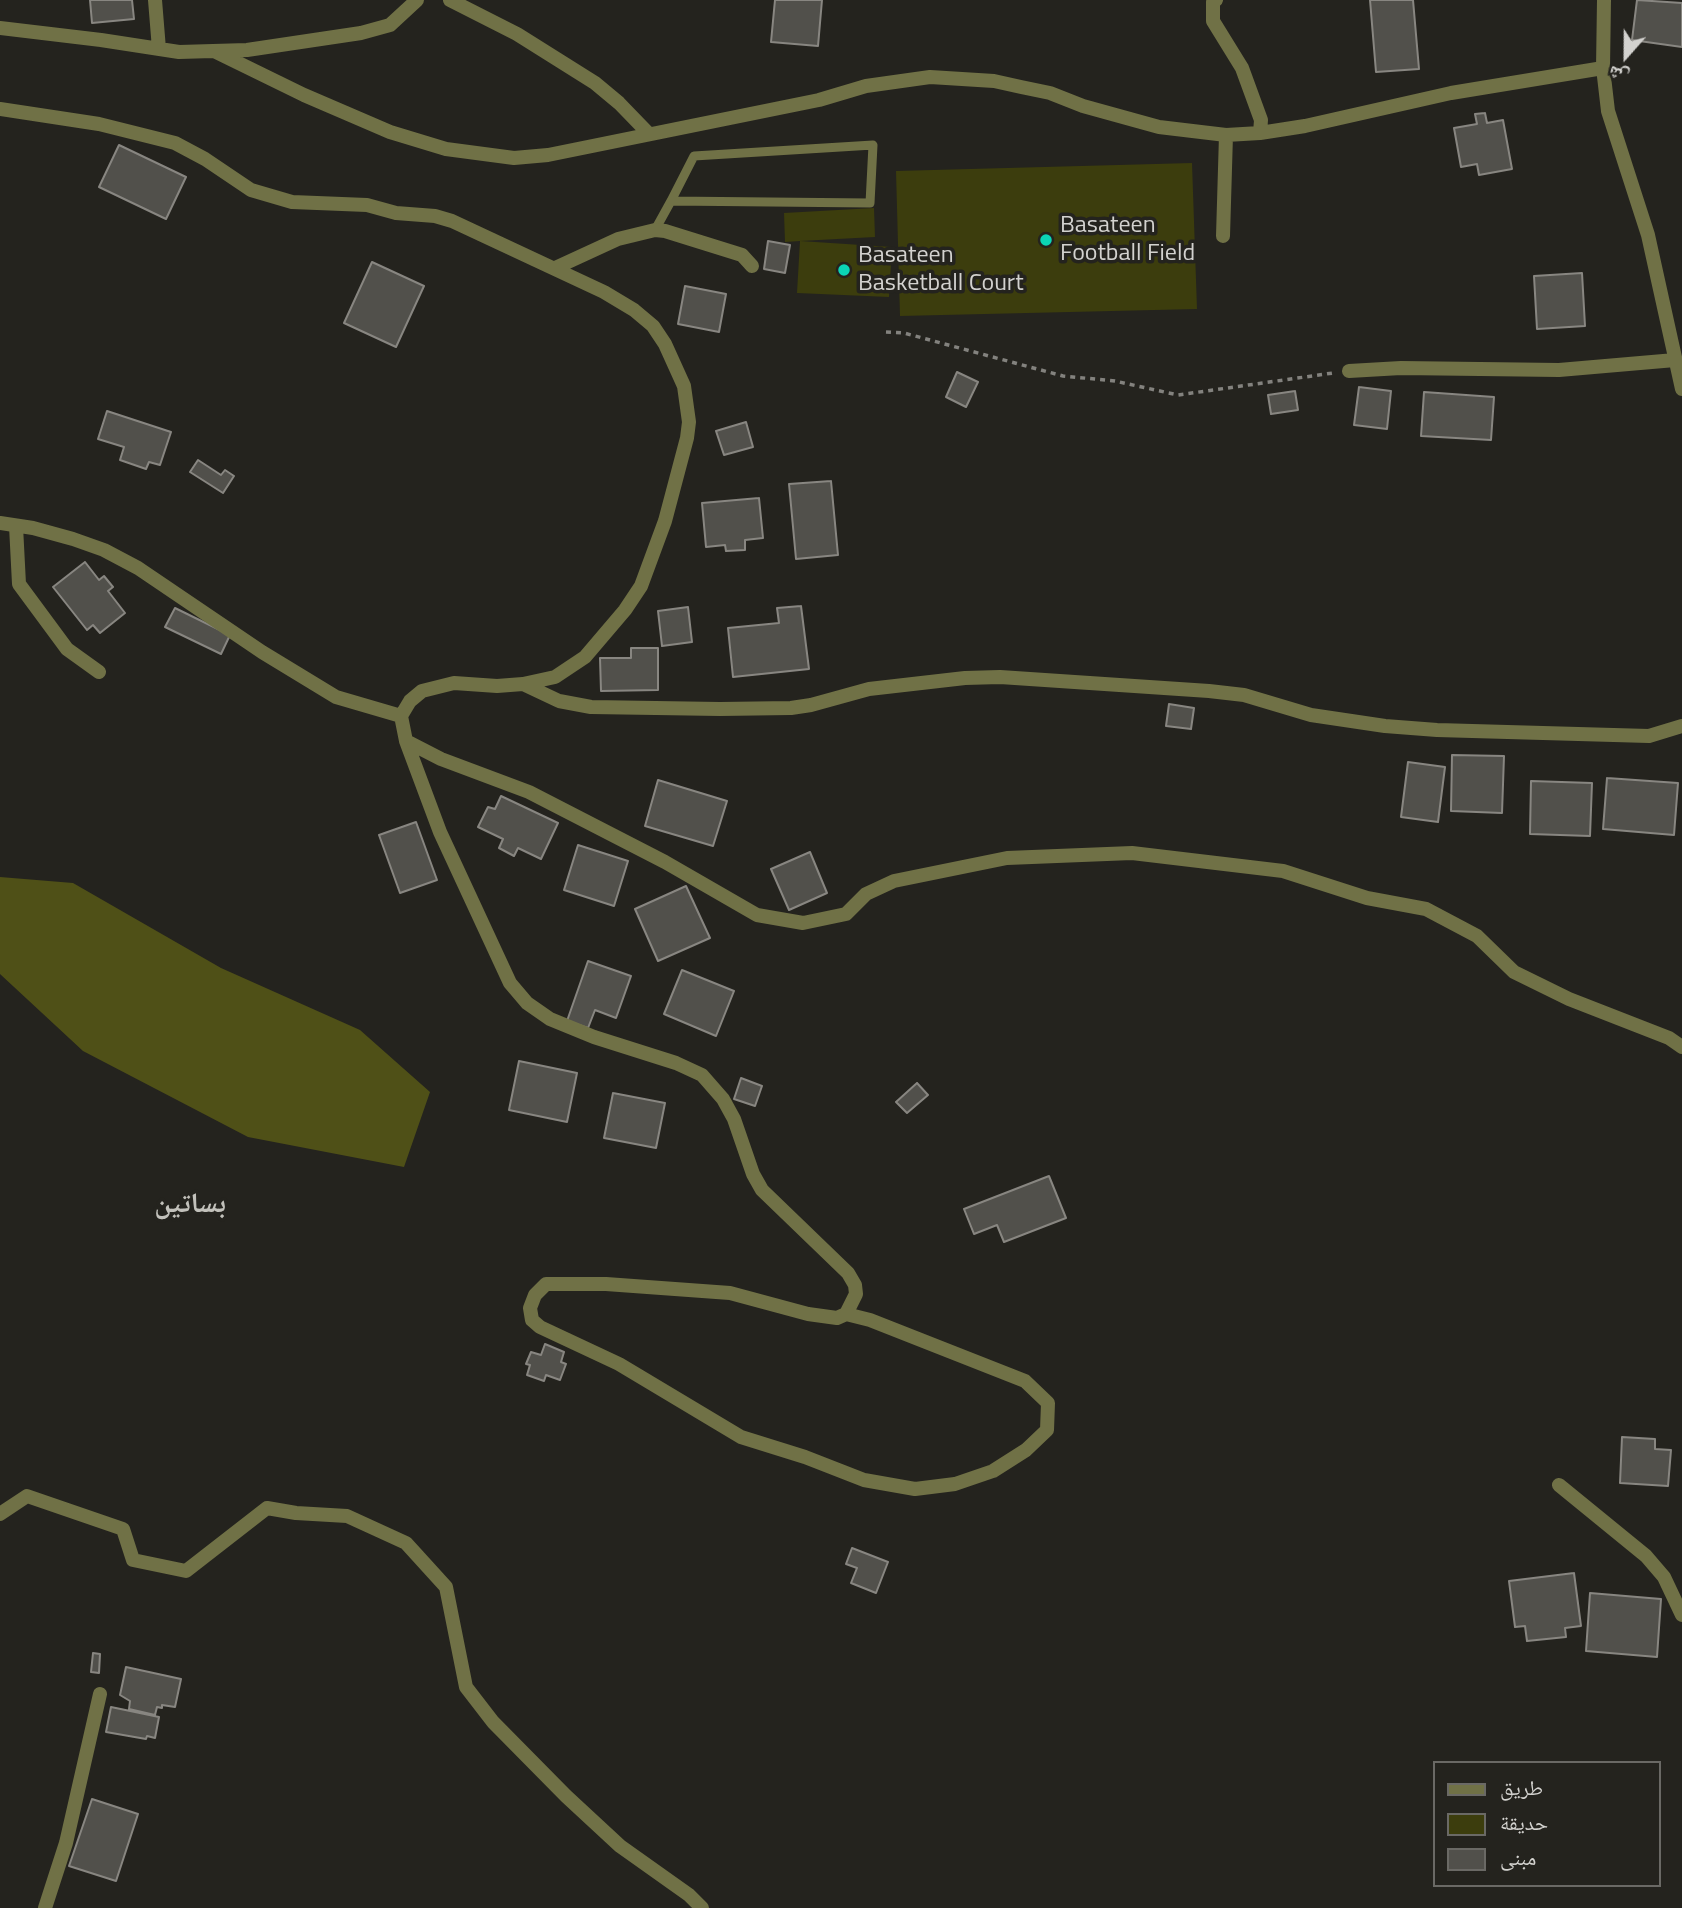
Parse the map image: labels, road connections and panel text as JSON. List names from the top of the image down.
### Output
{
  "districts": ["بساتين"],
  "places": ["Basateen Football Field", "Basateen Basketball Court"],
  "legend": ["طريق", "حديقة", "مبنى"],
  "north": "bottom"
}
